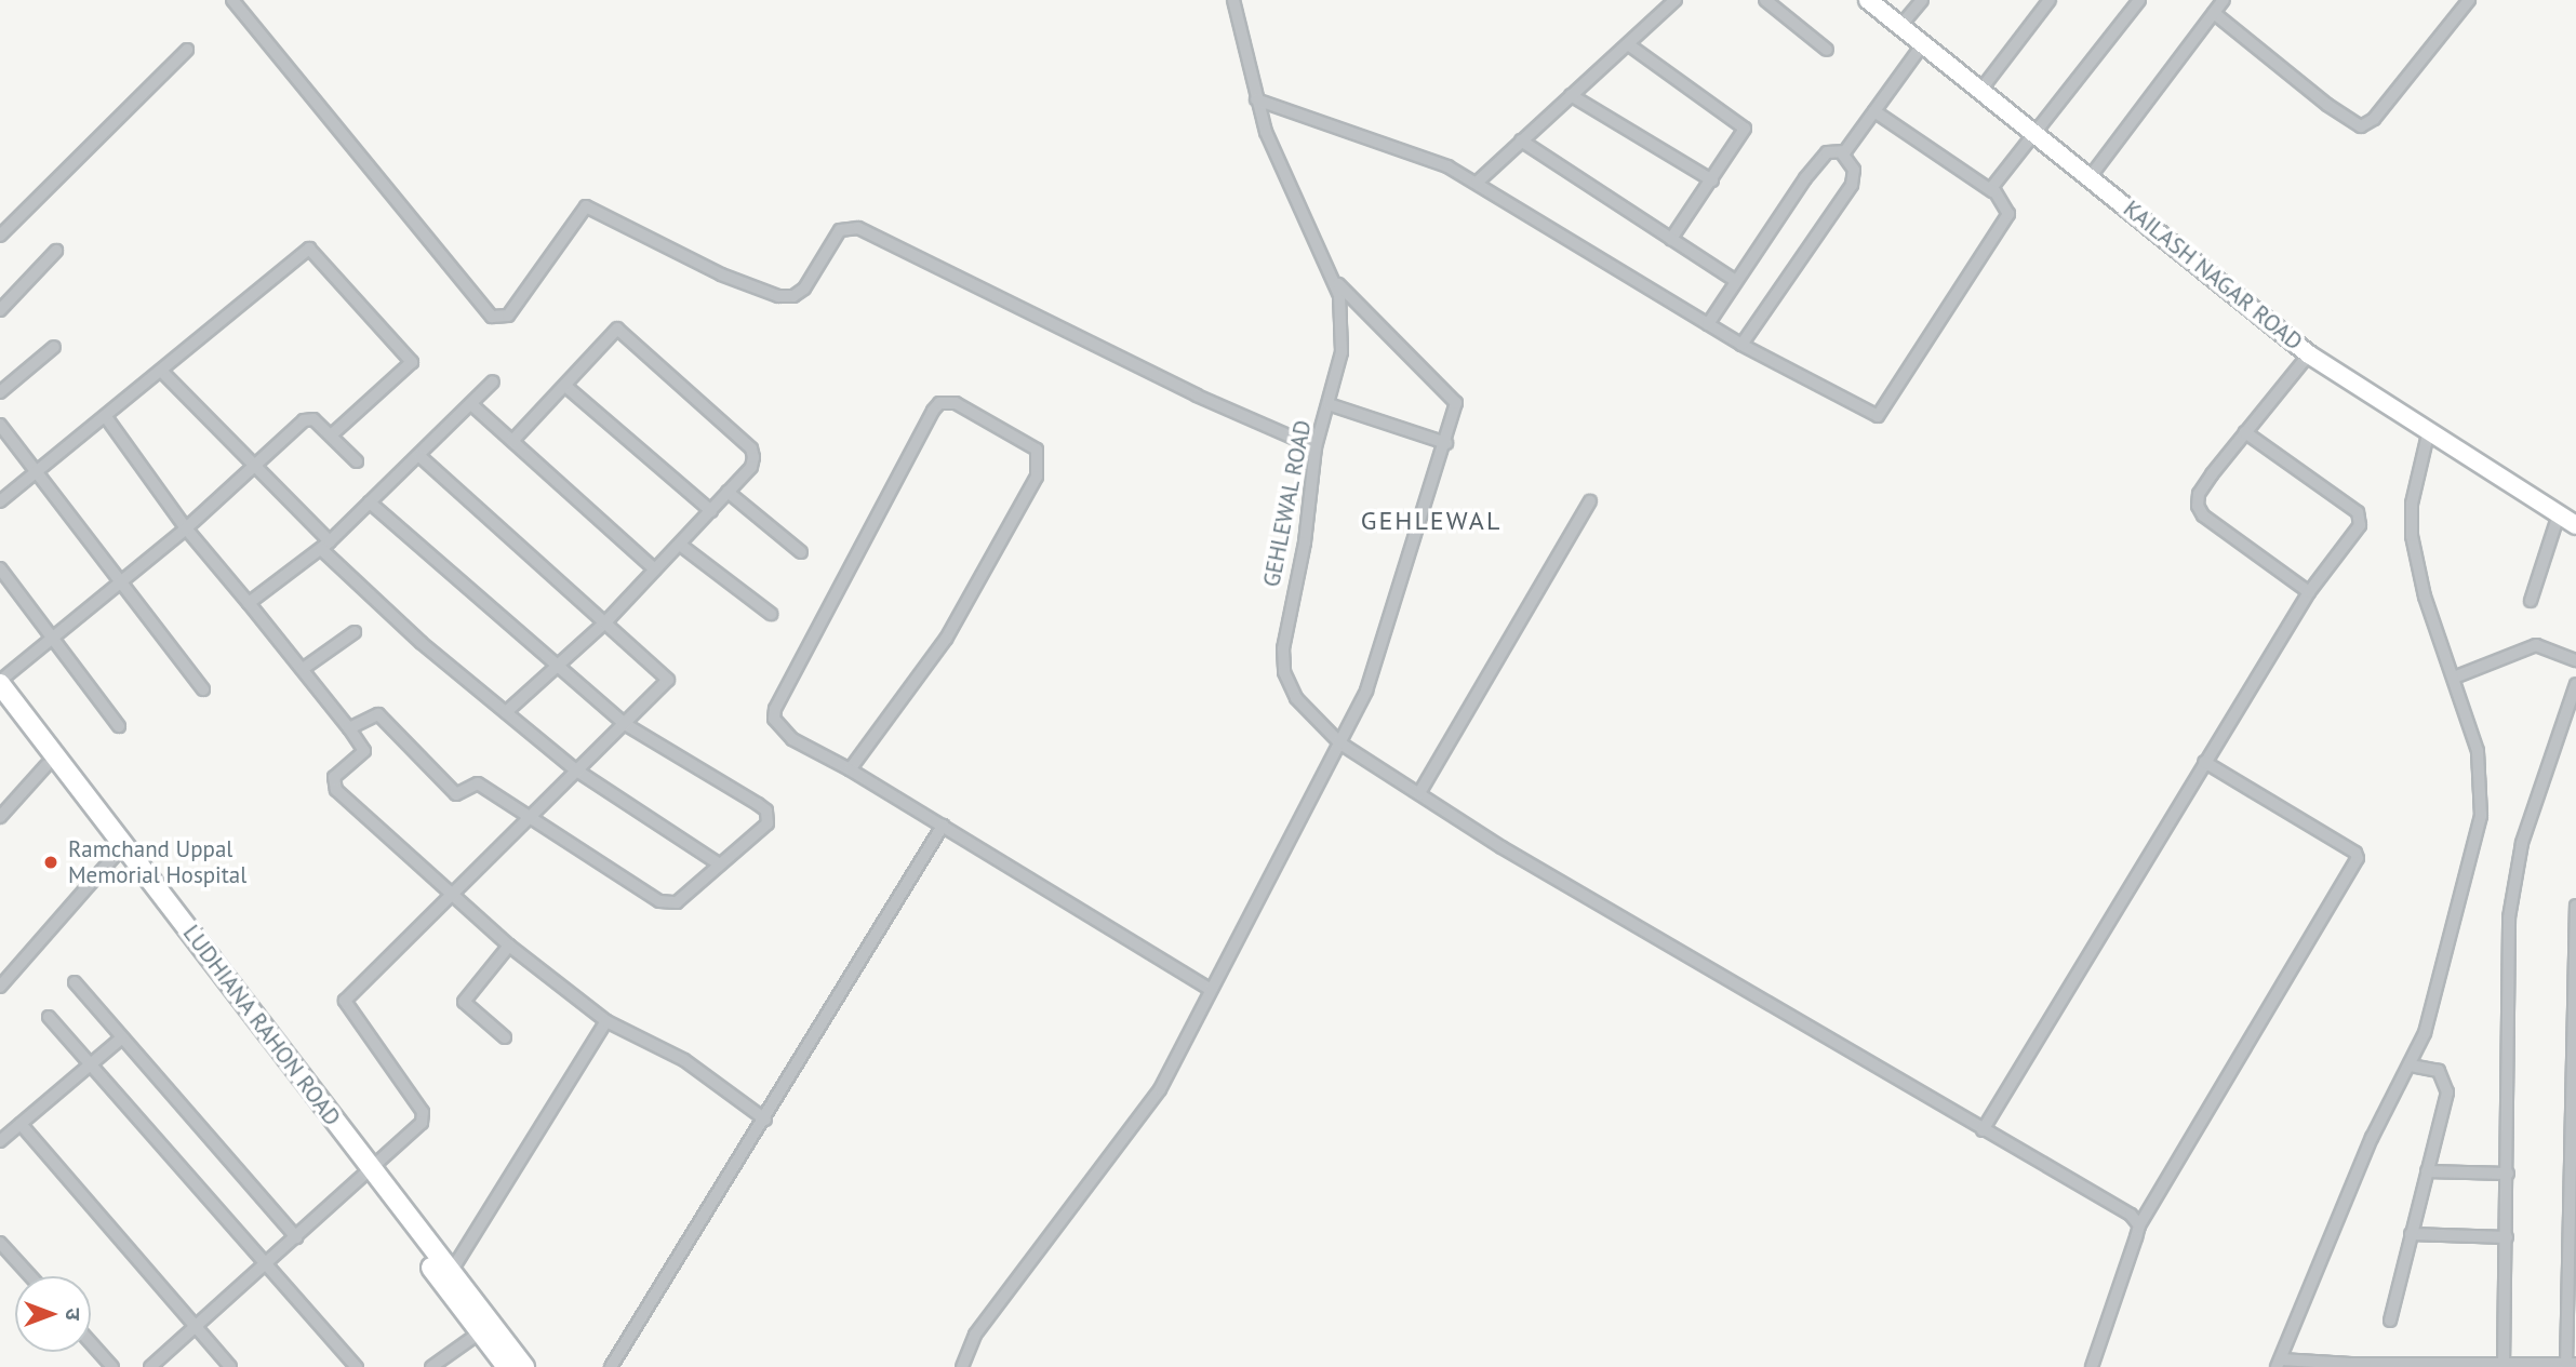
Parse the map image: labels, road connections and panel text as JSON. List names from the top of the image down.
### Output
{
  "streets": {
    "main road": ["LUDHIANA RAHON ROAD"],
    "street": ["KAILASH NAGAR ROAD", "GEHLEWAL ROAD"]
  },
  "districts": ["GEHLEWAL"],
  "places": ["Ramchand Uppal Memorial Hospital"],
  "north": "right"
}
